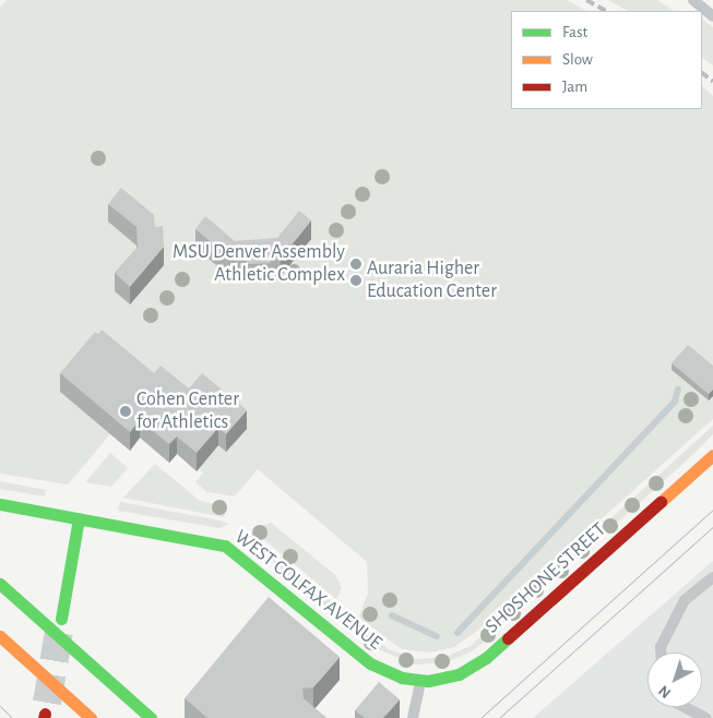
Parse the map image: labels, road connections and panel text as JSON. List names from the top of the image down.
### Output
{
  "streets": {
    "street": ["SHOSHONE STREET", "WEST COLFAX AVENUE"]
  },
  "crossings": [
    ["SHOSHONE STREET", "WEST COLFAX AVENUE"]
  ],
  "places": ["MSU Denver Assembly Athletic Complex", "Auraria Higher Education Center", "Cohen Center for Athletics"],
  "legend": ["Fast", "Slow", "Jam"],
  "north": "bottom left"
}
